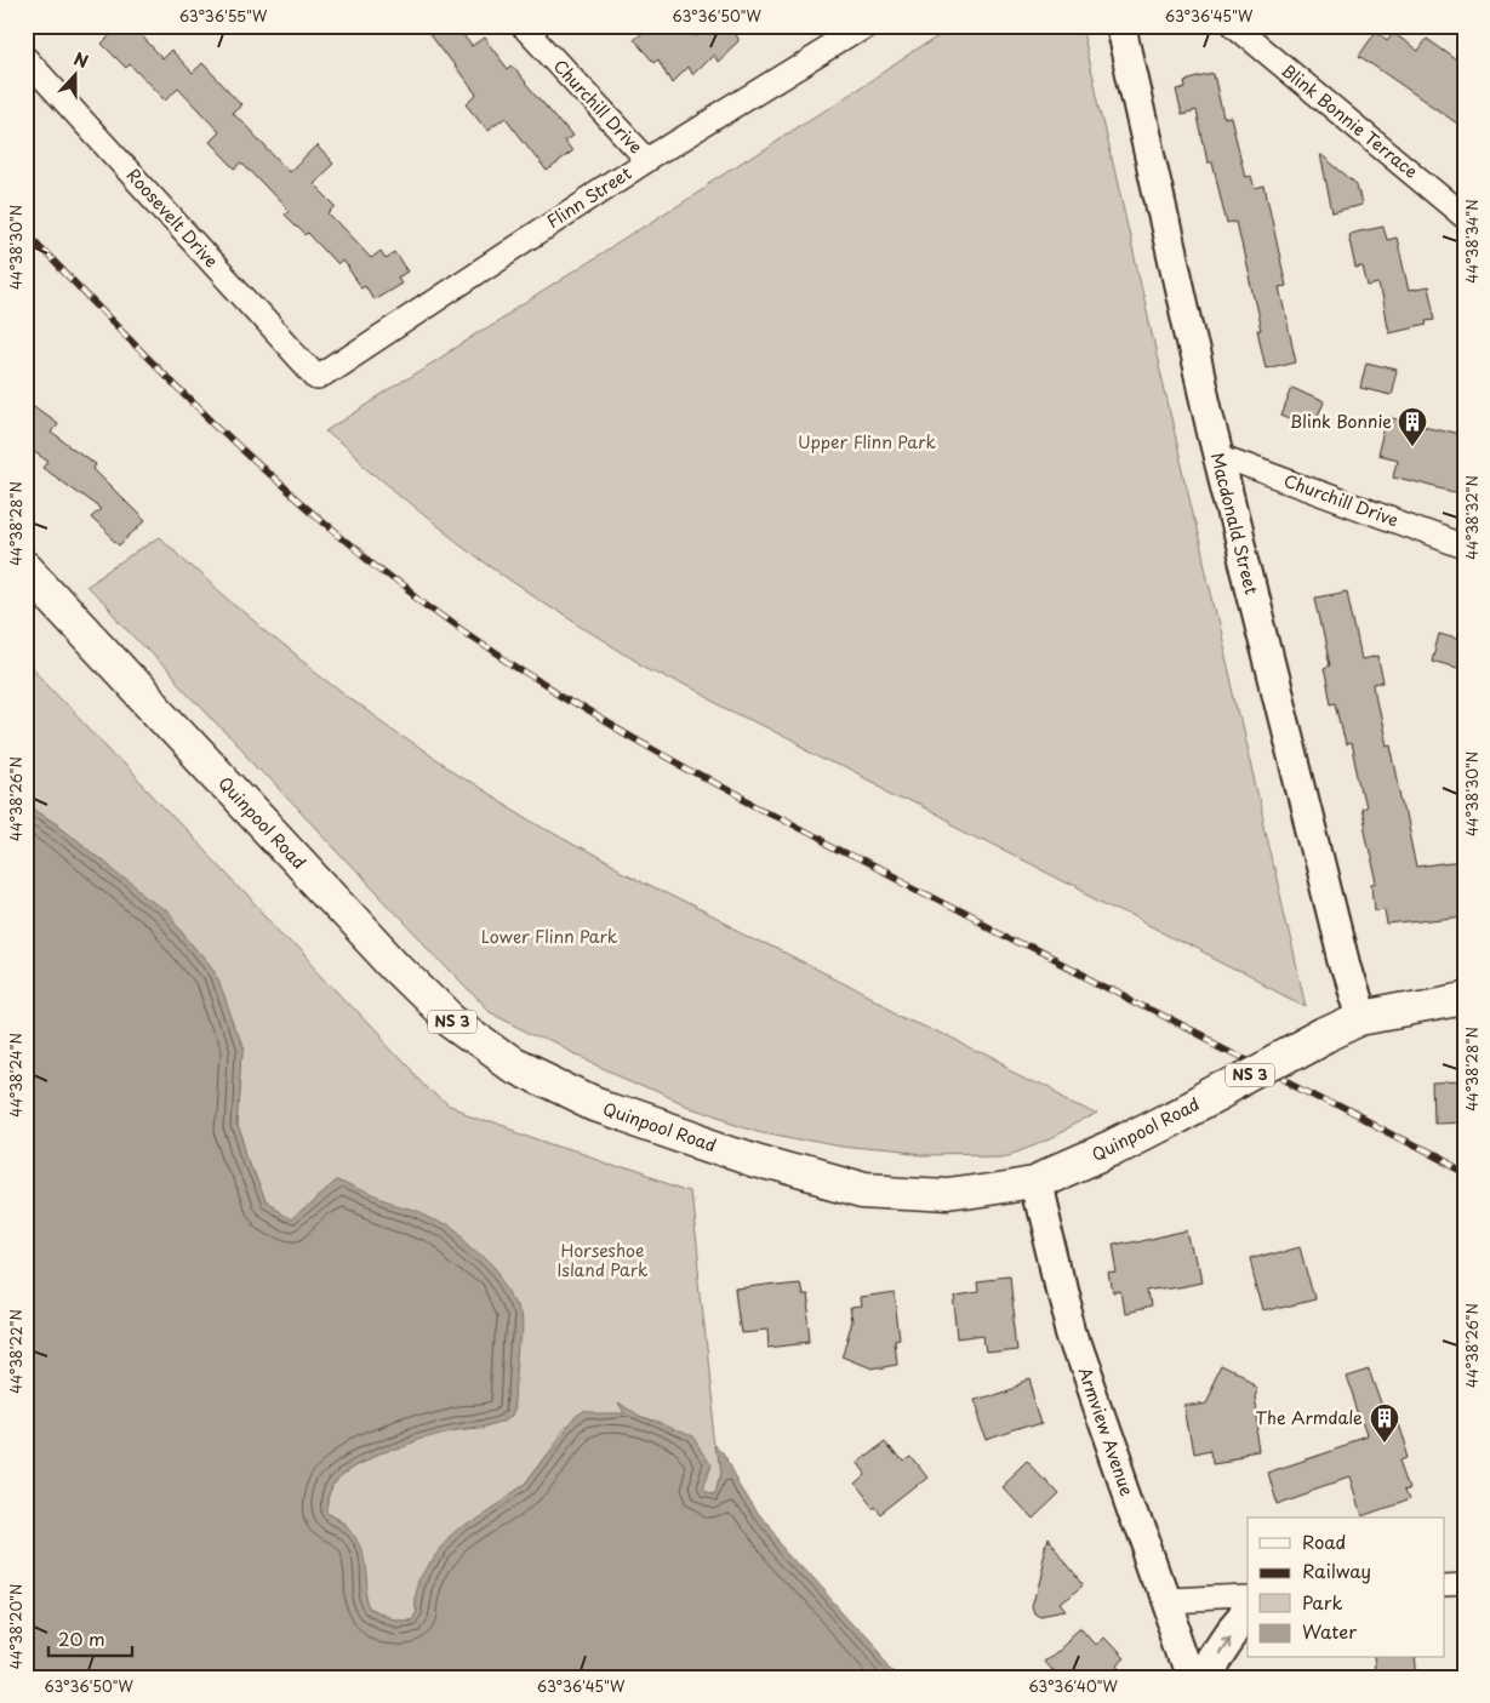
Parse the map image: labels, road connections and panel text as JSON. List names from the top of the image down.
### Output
{
  "streets": {
    "main road": ["Quinpool Road", "NS 3"],
    "street": [
      "Churchill Drive",
      "Blink Bonnie Terrace",
      "Flinn Street",
      "Roosevelt Drive",
      "Macdonald Street",
      "Armview Avenue"
    ]
  },
  "crossings": [
    ["Churchill Drive", "Flinn Street"],
    ["Churchill Drive", "Macdonald Street"],
    ["Flinn Street", "Roosevelt Drive"],
    ["Macdonald Street", "Quinpool Road"],
    ["Quinpool Road", "Armview Avenue"]
  ],
  "parks": ["Upper Flinn Park", "Lower Flinn Park", "Horseshoe Island Park"],
  "places": {
    "building": ["Blink Bonnie", "The Armdale"]
  },
  "legend": [
    "Road",
    "Railway",
    "Park",
    "Water"
  ],
  "scale_bar": "20 m",
  "north": "top",
  "coordinates": [
    "63°36'55\"W",
    "63°36'50\"W",
    "63°36'45\"W",
    "44°38'34\"N",
    "44°38'30\"N",
    "44°38'32\"N",
    "44°38'28\"N",
    "44°38'26\"N",
    "44°38'24\"N",
    "44°38'22\"N",
    "44°38'20\"N",
    "63°36'40\"W"
  ]
}
